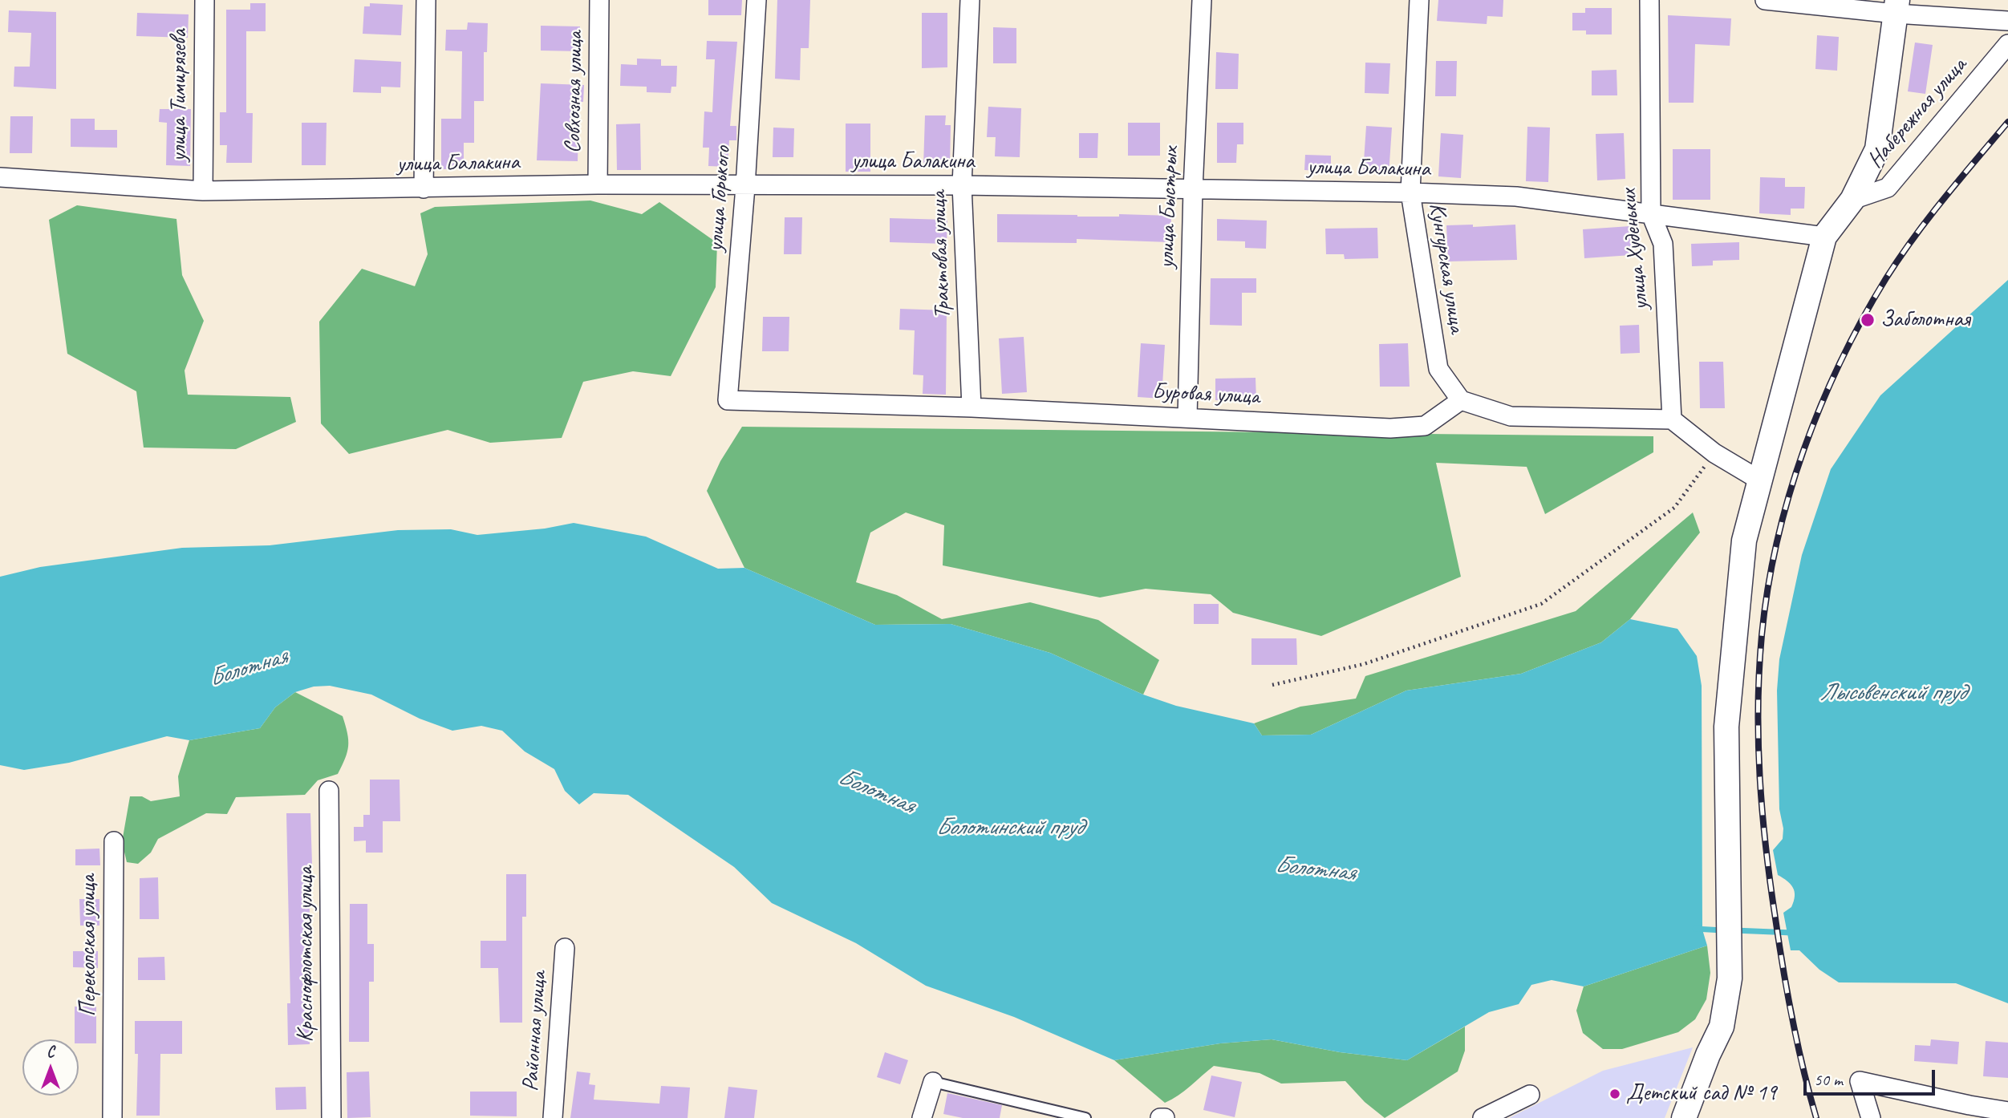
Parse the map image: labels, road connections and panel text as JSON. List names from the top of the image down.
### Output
{
  "streets": {
    "street": [
      "Совхозная улица",
      "улица Тимирязева",
      "Набережная улица",
      "улица Балакина",
      "улица Горького",
      "улица Быстрых",
      "улица Худеньких",
      "Трактовая улица",
      "Кунгурская улица",
      "Буровая улица",
      "Перекопская улица",
      "Краснофлотская улица",
      "Районная улица"
    ]
  },
  "crossings": [
    ["Совхозная улица", "улица Балакина"],
    ["улица Тимирязева", "улица Балакина"],
    ["улица Балакина", "улица Горького"],
    ["улица Балакина", "улица Быстрых"],
    ["улица Балакина", "улица Худеньких"],
    ["улица Балакина", "Трактовая улица"],
    ["улица Балакина", "Кунгурская улица"],
    ["улица Горького", "Буровая улица"],
    ["улица Быстрых", "Буровая улица"],
    ["Трактовая улица", "Буровая улица"],
    ["Кунгурская улица", "Буровая улица"]
  ],
  "water": ["Болотная", "Лысьвенский пруд", "Болотинский пруд"],
  "places": ["Заболотная", "Детский сад № 19"],
  "scale_bar": "50 m",
  "north": "top"
}
